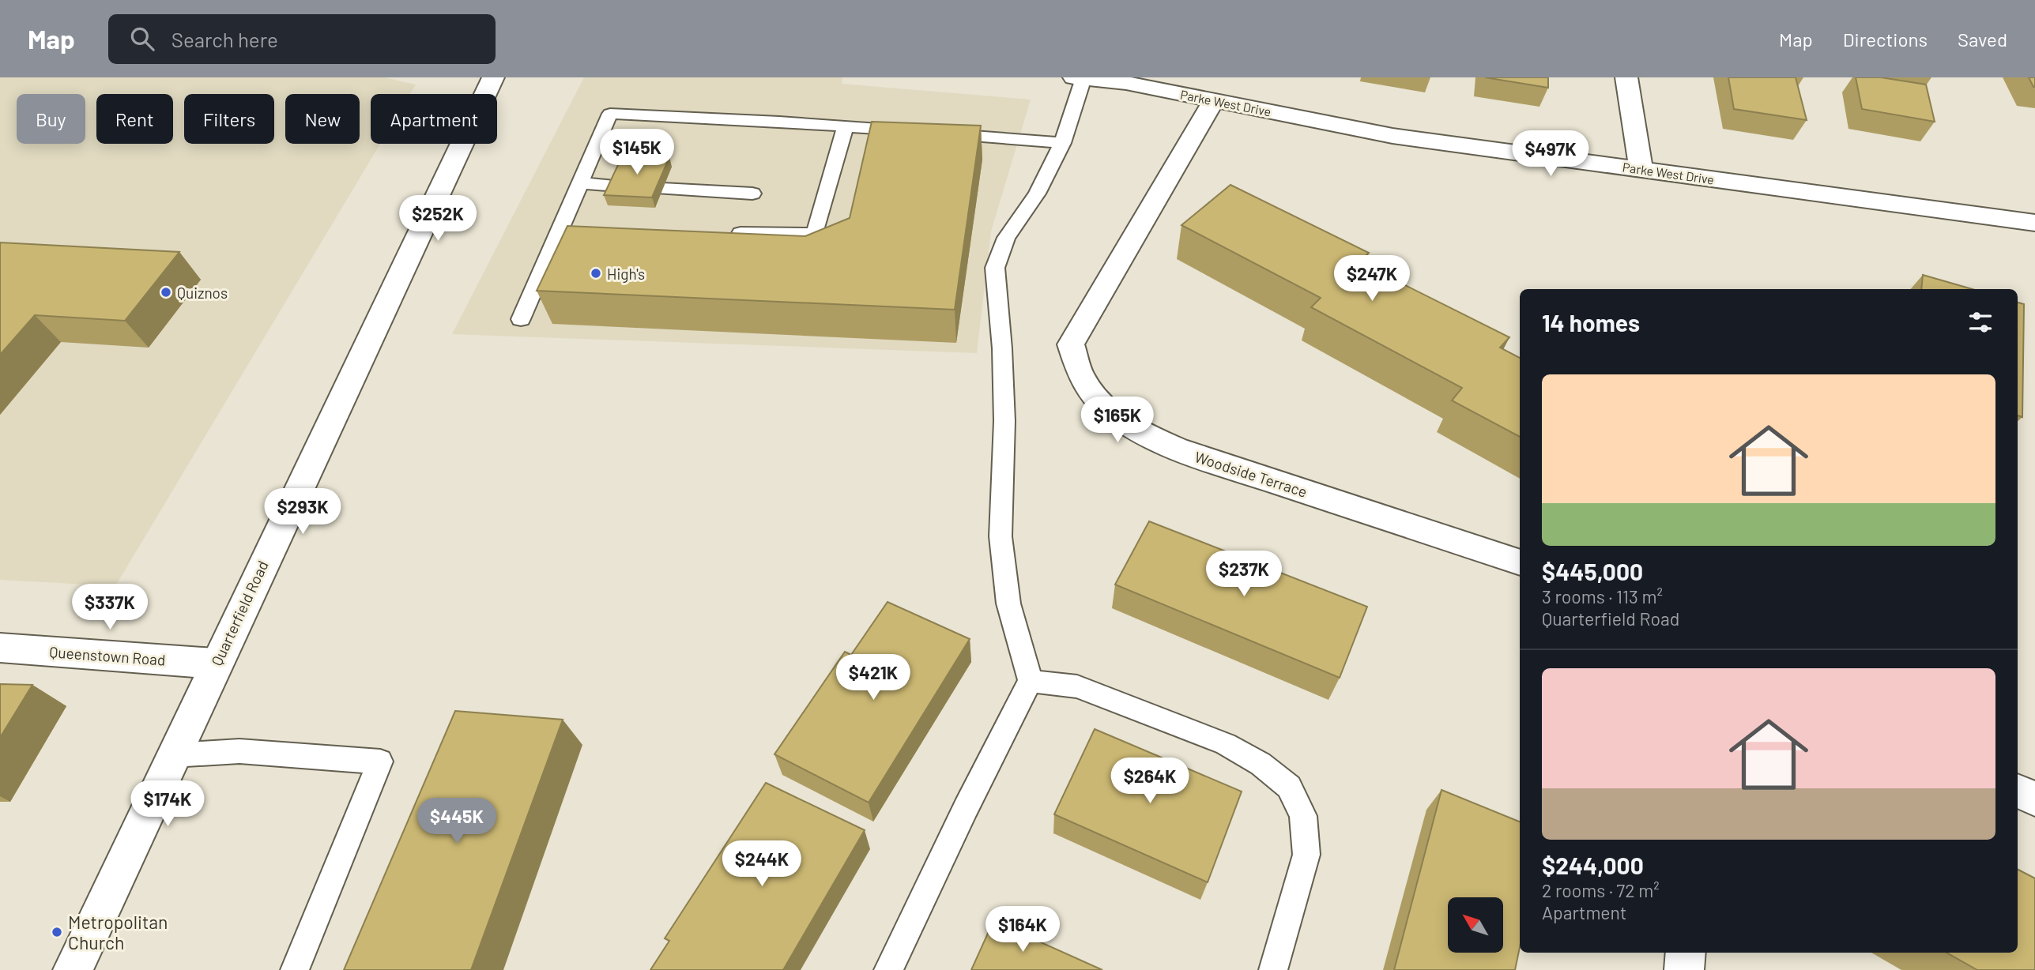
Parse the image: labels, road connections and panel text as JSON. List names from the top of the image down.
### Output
{
  "streets": {
    "street": [
      "Parke West Drive",
      "Woodside Terrace",
      "Quarterfield Road",
      "Queenstown Road"
    ]
  },
  "crossings": [
    ["Parke West Drive", "Woodside Terrace"],
    ["Quarterfield Road", "Queenstown Road"]
  ],
  "places": ["High's", "Quiznos", "Metropolitan Church"],
  "north": "top left",
  "page": {
    "header": "Map",
    "search": "Search here",
    "nav": ["Map", "Directions", "Saved"],
    "chip": [
      "Buy",
      "Rent",
      "Filters",
      "New",
      "Apartment"
    ],
    "price": [
      "$145K",
      "$497K",
      "$252K",
      "$247K",
      "$165K",
      "$293K",
      "$237K",
      "$337K",
      "$421K",
      "$264K",
      "$174K",
      "$445K",
      "$244K",
      "$164K"
    ],
    "heading": "14 homes",
    "list": [
      {
        "name": "$445,000",
        "note": "3 rooms · 113 m² · Quarterfield Road"
      },
      {
        "name": "$244,000",
        "note": "2 rooms · 72 m² · Apartment"
      }
    ]
  }
}
